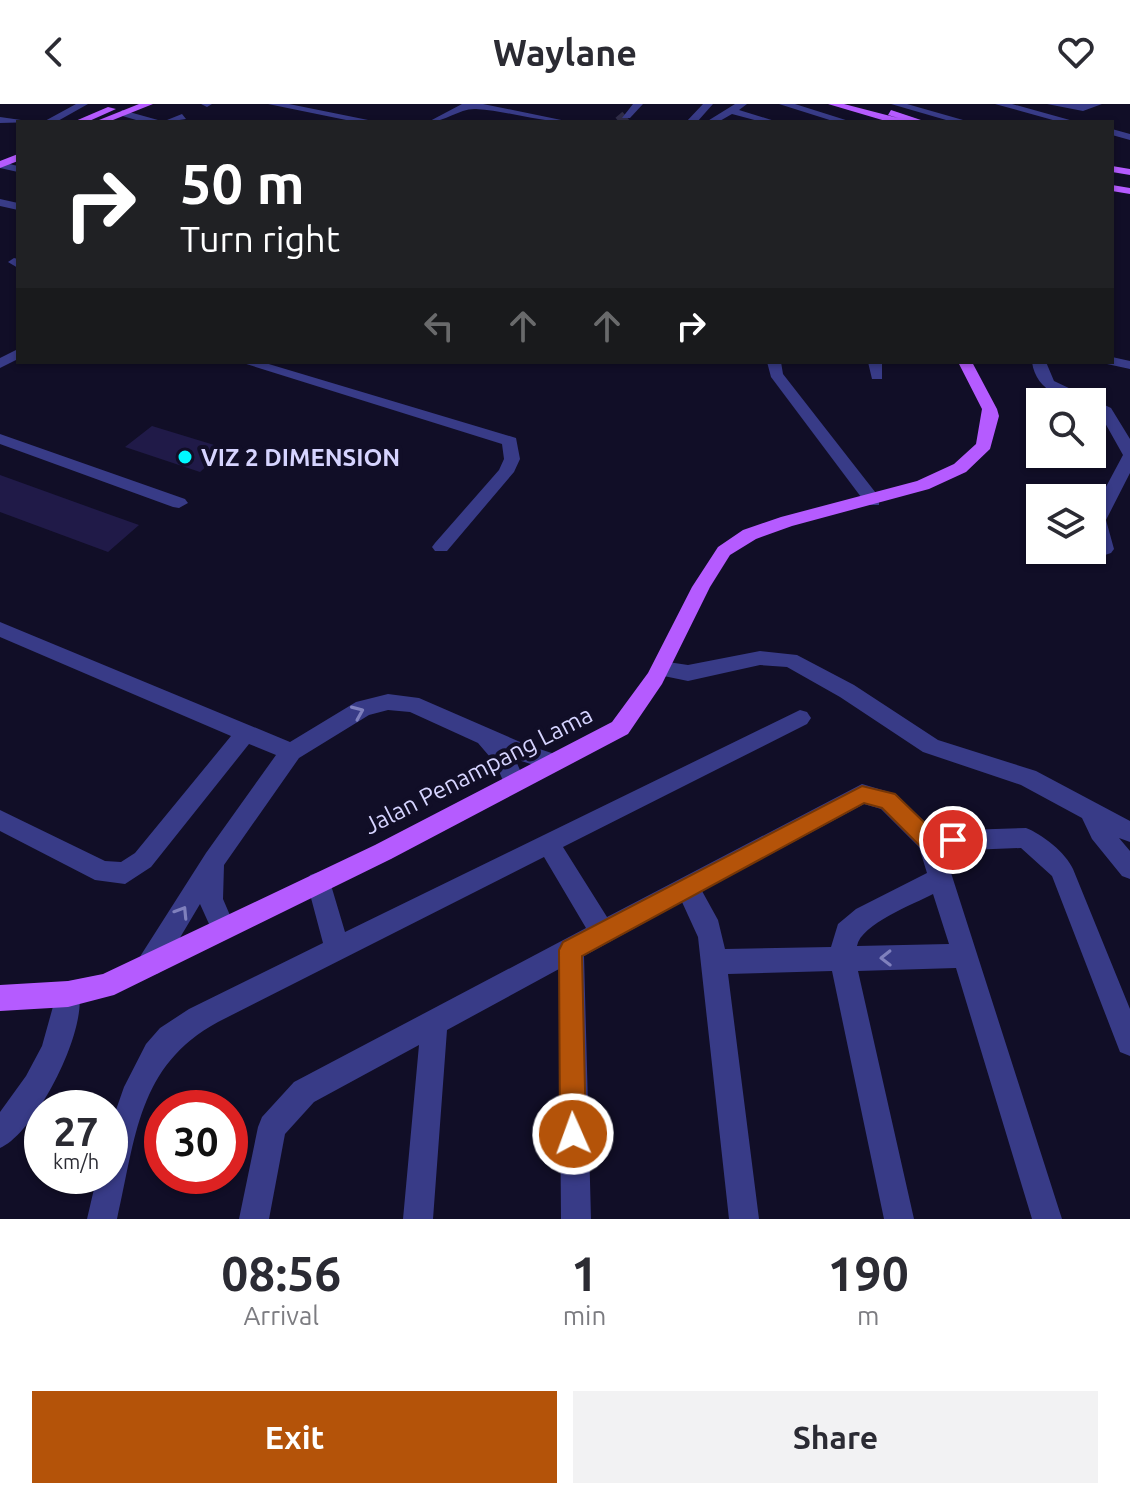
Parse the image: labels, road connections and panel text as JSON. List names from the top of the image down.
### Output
{
  "streets": {
    "main road": ["Jalan Penampang Lama"]
  },
  "places": ["VIZ 2 DIMENSION"],
  "page": {
    "header": "Waylane",
    "turn": ["50 m", "Turn right"],
    "speed": "27 km/h",
    "limit": "30",
    "eta": [
      "08:56",
      "Arrival",
      "1",
      "min",
      "190",
      "m"
    ],
    "buttons": ["Exit", "Share"]
  }
}
